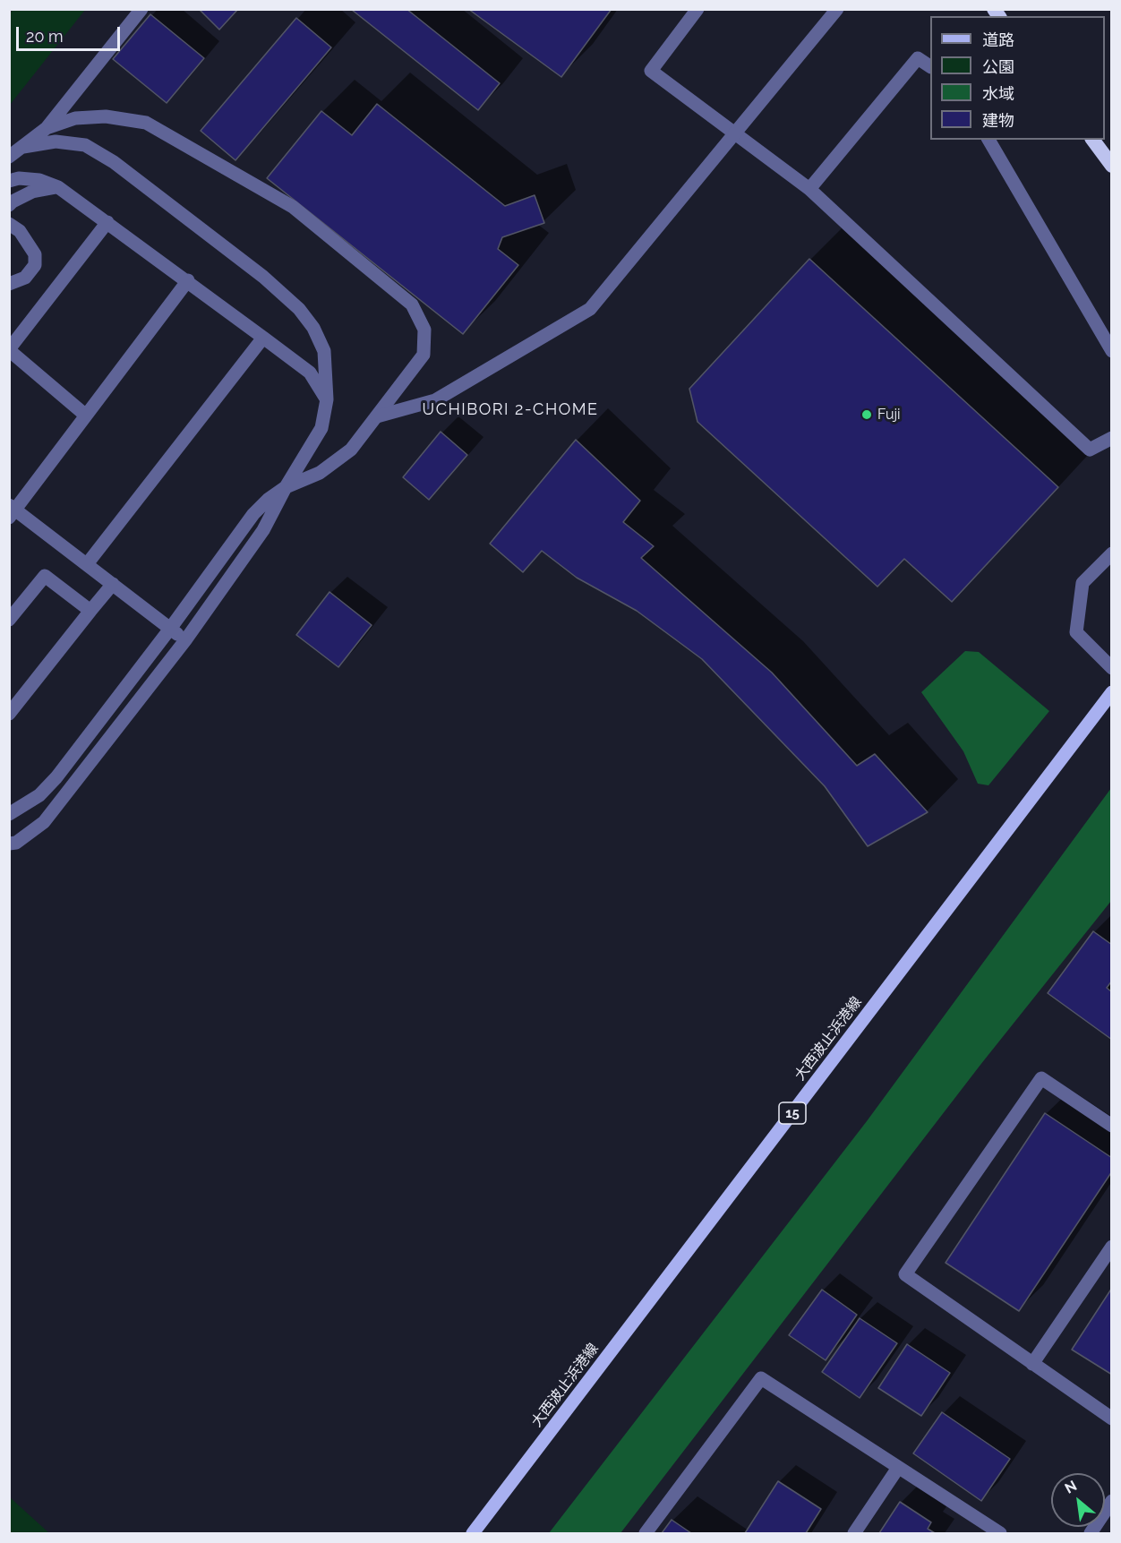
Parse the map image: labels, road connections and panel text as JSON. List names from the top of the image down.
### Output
{
  "streets": {
    "main road": ["大西波止浜港線", "15"]
  },
  "districts": ["UCHIBORI 2-CHOME"],
  "places": ["Fuji"],
  "legend": [
    "道路",
    "公園",
    "水域",
    "建物"
  ],
  "scale_bar": "20 m",
  "north": "top left"
}
